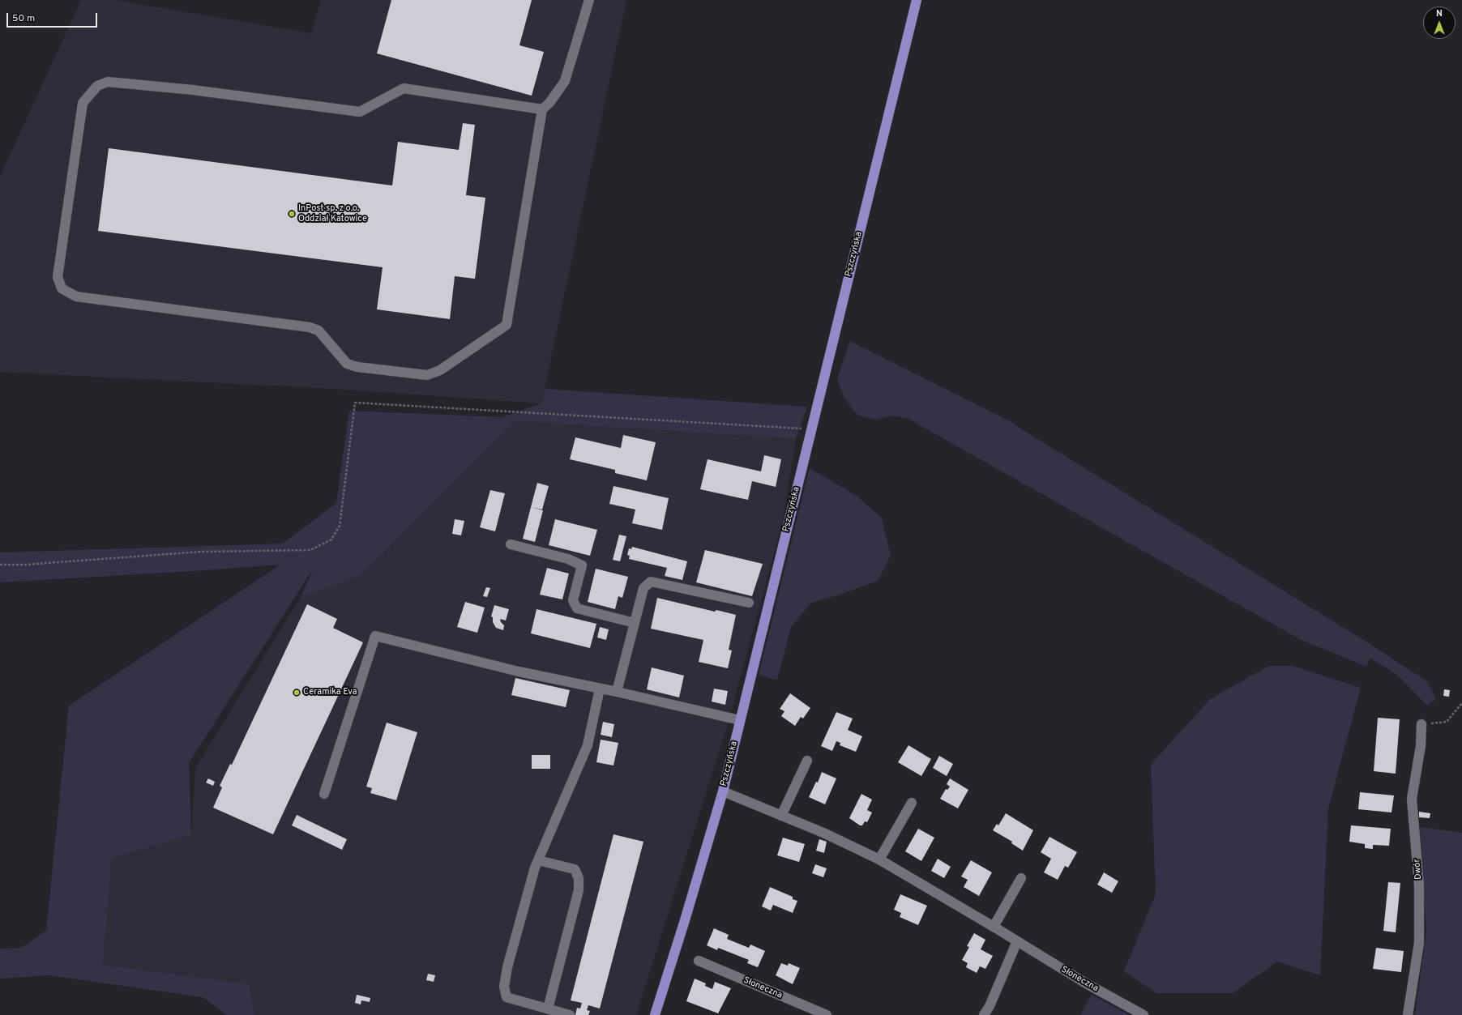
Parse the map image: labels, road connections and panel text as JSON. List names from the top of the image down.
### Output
{
  "streets": {
    "main road": ["Pszczyńska"],
    "street": ["Dwór", "Słoneczna"]
  },
  "crossings": [
    ["Pszczyńska", "Słoneczna"]
  ],
  "places": ["InPost sp. z o.o. Oddział Katowice", "Ceramika Eva"],
  "scale_bar": "50 m",
  "north": "top"
}
